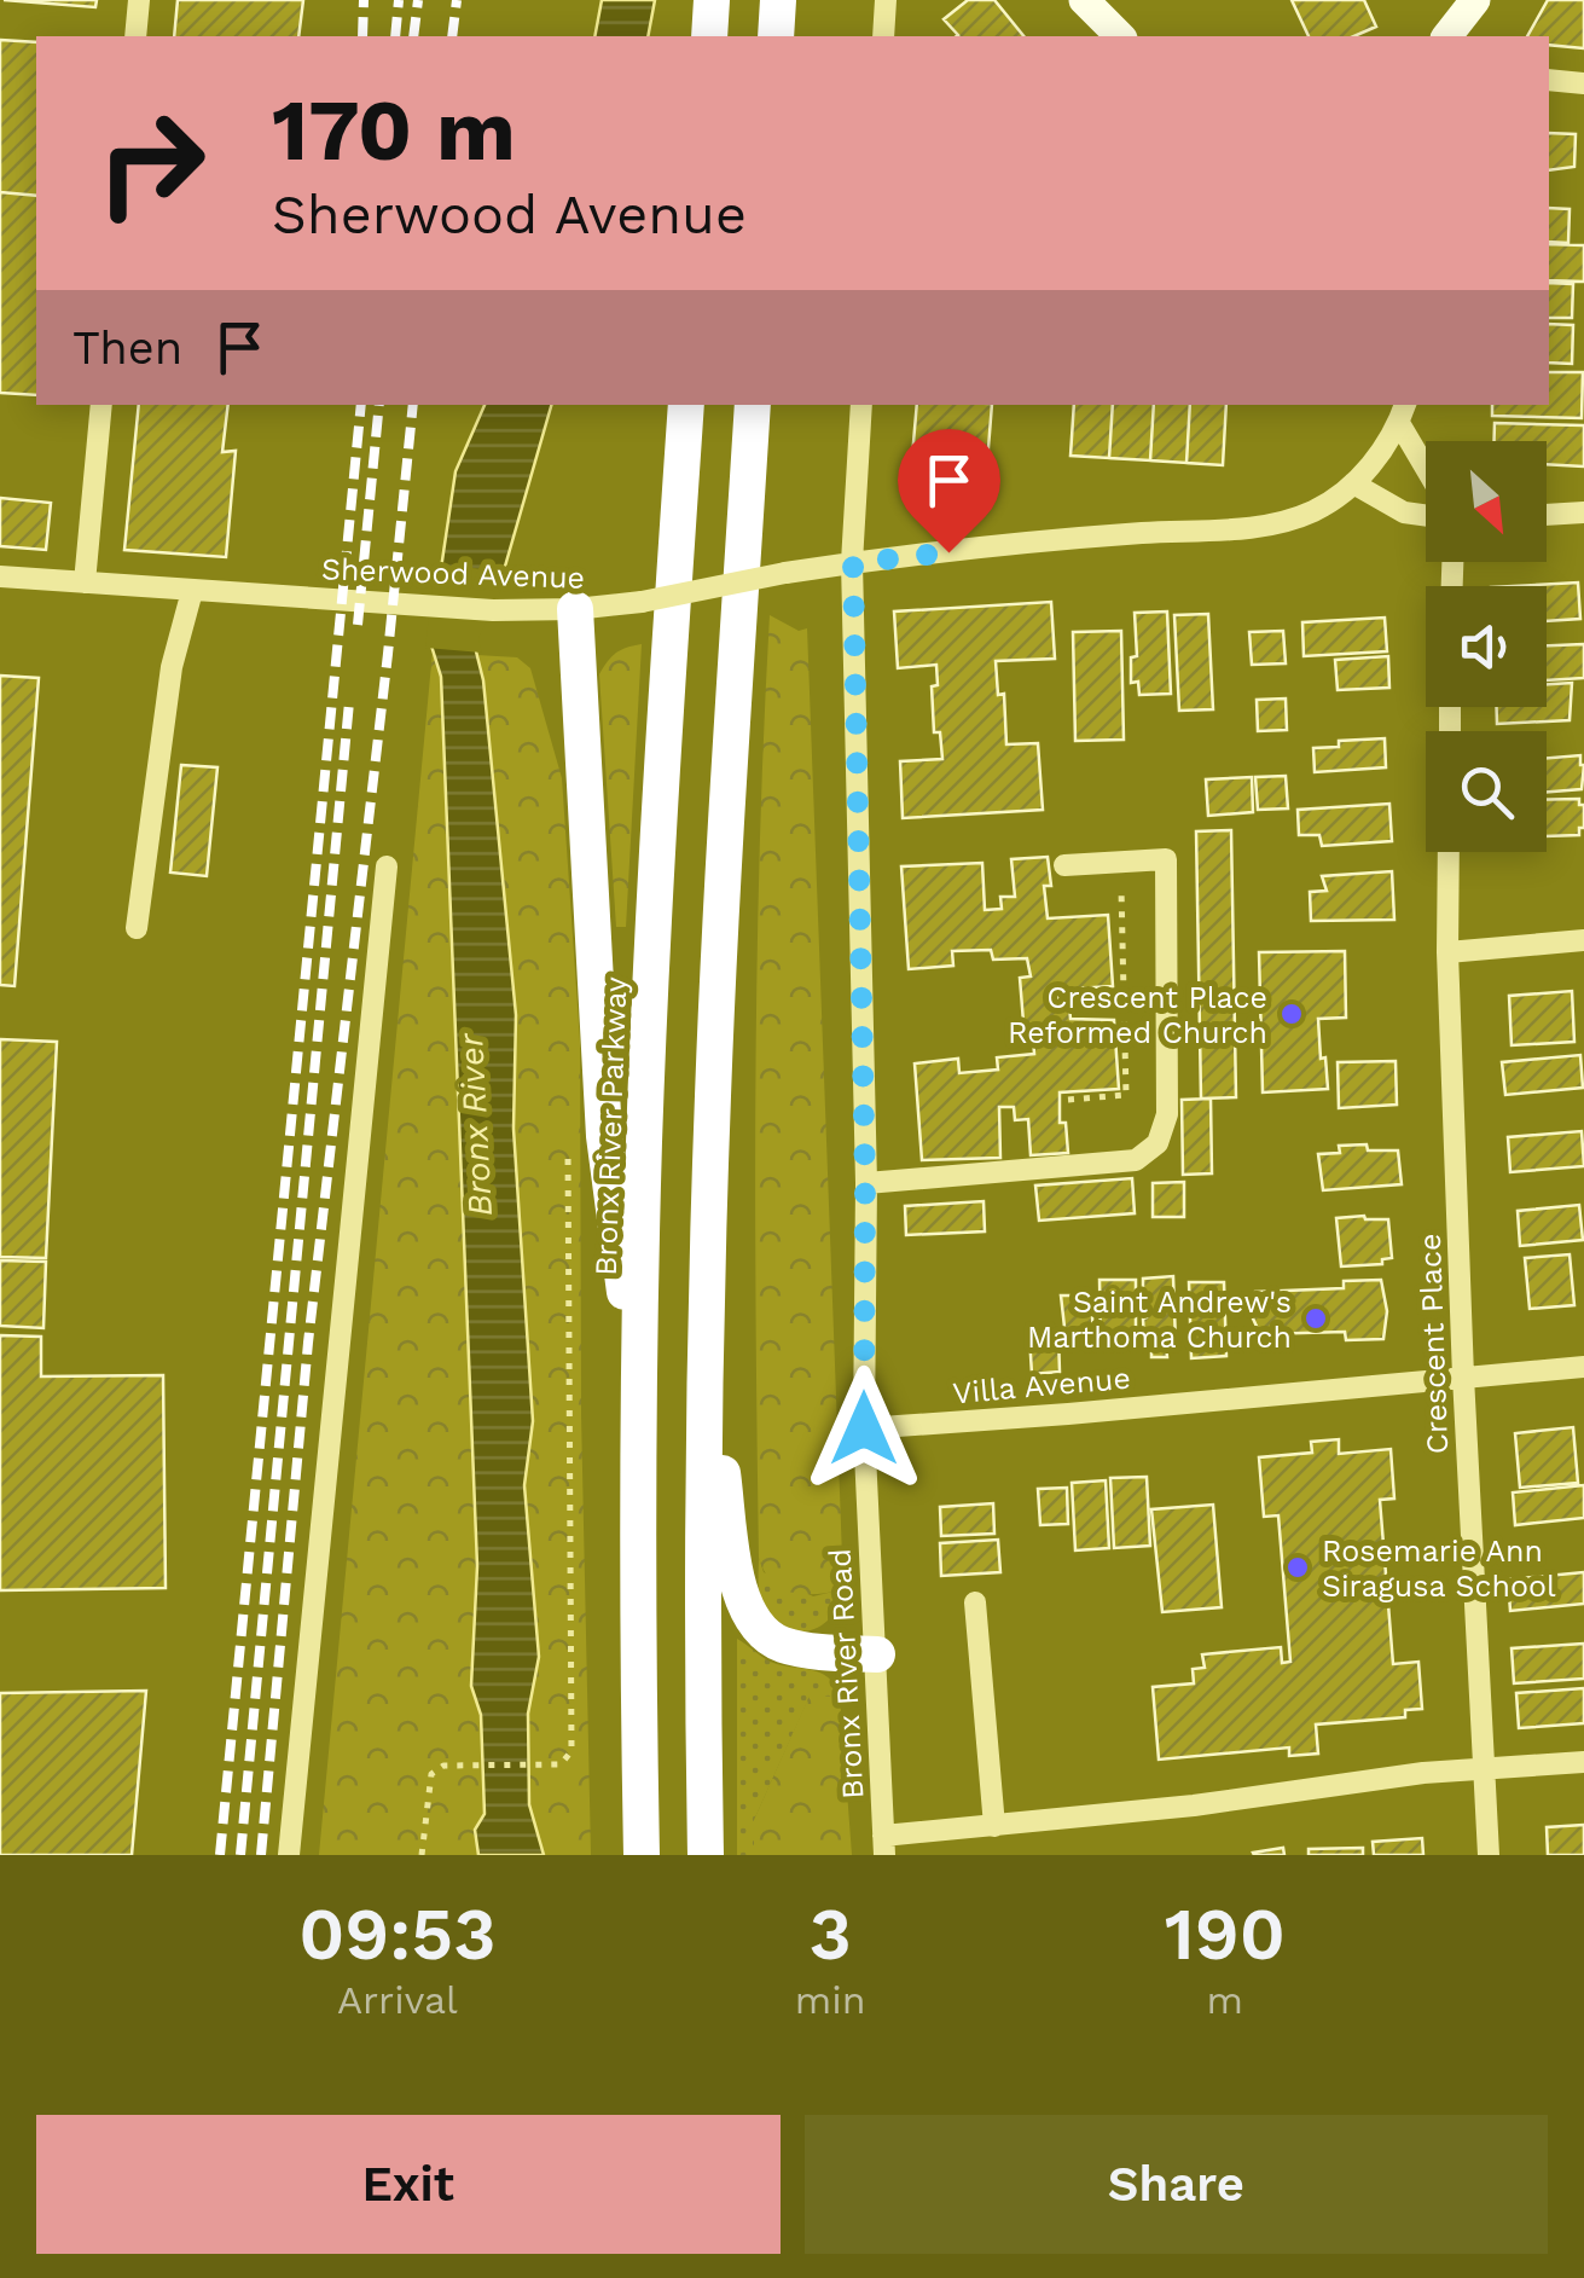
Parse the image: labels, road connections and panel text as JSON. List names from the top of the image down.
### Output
{
  "streets": {
    "highway": ["Bronx River Parkway"],
    "street": [
      "Sherwood Avenue",
      "Crescent Place",
      "Villa Avenue",
      "Bronx River Road"
    ]
  },
  "crossings": [
    ["Sherwood Avenue", "Bronx River Road"],
    ["Crescent Place", "Villa Avenue"],
    ["Villa Avenue", "Bronx River Road"]
  ],
  "water": ["Bronx River"],
  "places": ["Crescent Place Reformed Church", "Saint Andrew's Marthoma Church", "Rosemarie Ann Siragusa School"],
  "north": "bottom right",
  "page": {
    "turn": ["170 m", "Sherwood Avenue"],
    "then": "Then",
    "eta": [
      "09:53",
      "Arrival",
      "3",
      "min",
      "190",
      "m"
    ],
    "buttons": ["Exit", "Share"]
  }
}
